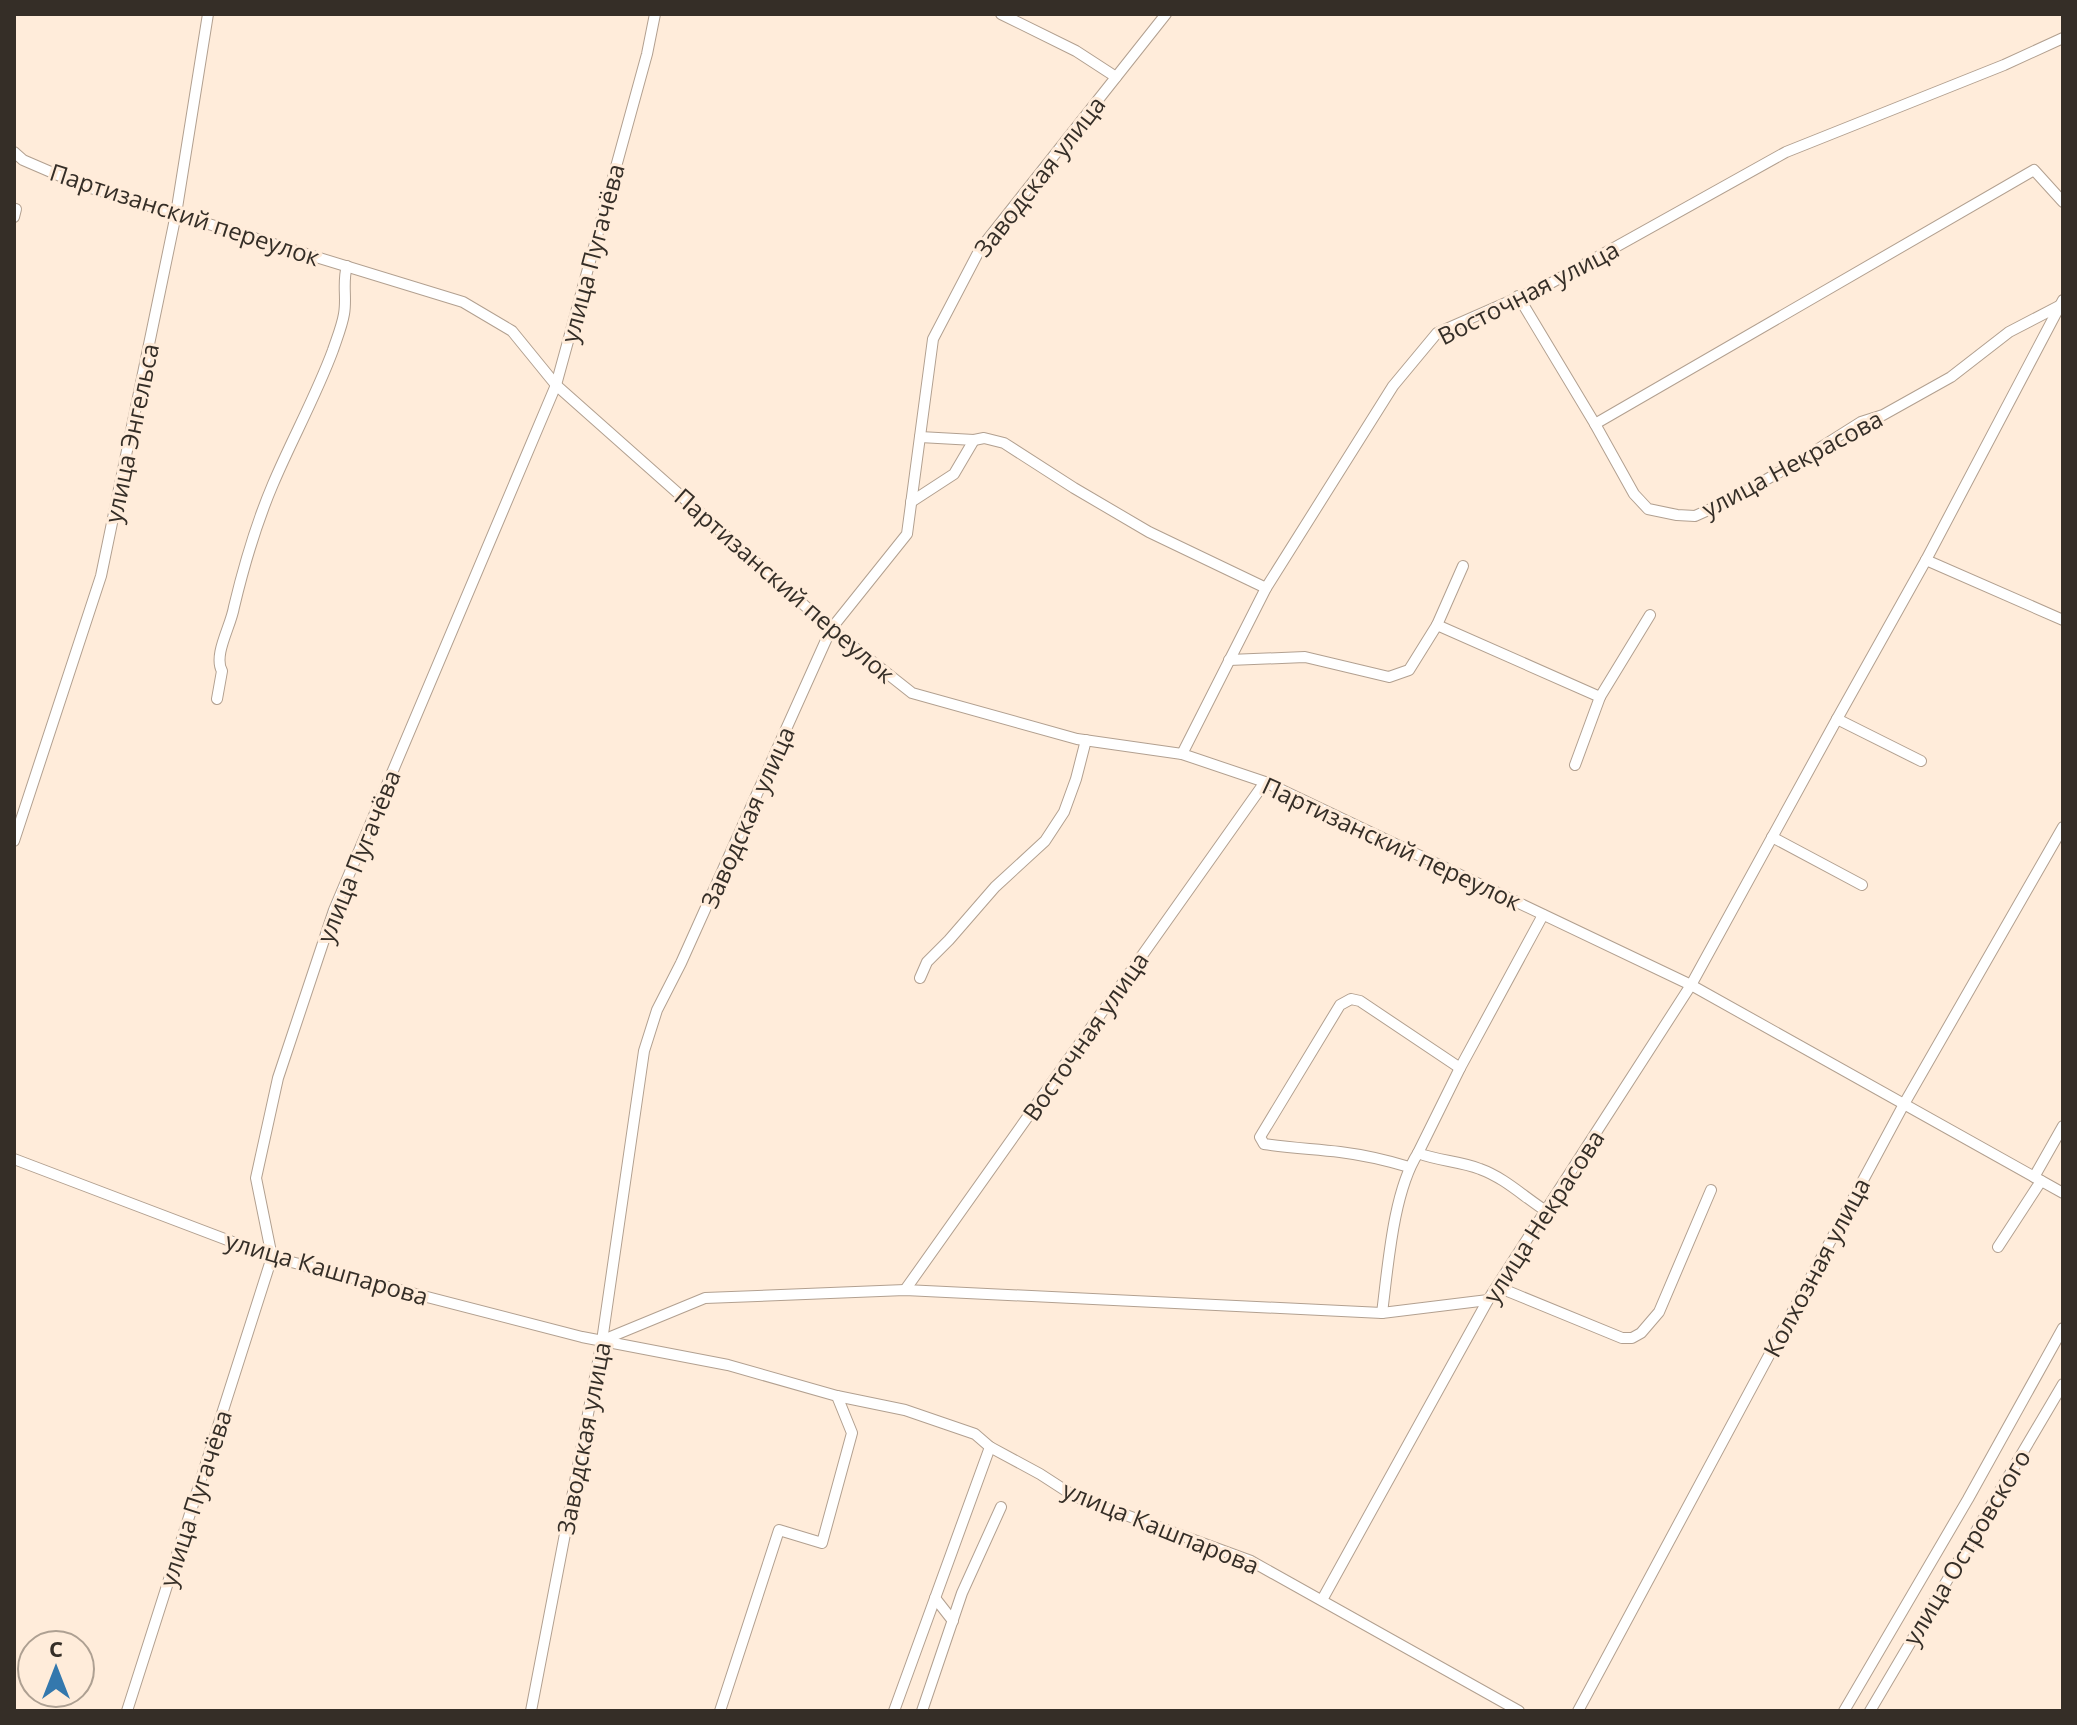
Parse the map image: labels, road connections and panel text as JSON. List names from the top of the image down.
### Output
{
  "streets": {
    "street": [
      "Заводская улица",
      "Партизанский переулок",
      "улица Пугачёва",
      "Восточная улица",
      "улица Энгельса",
      "улица Некрасова",
      "Колхозная улица",
      "улица Кашпарова",
      "улица Островского"
    ]
  },
  "crossings": [
    ["Заводская улица", "Партизанский переулок"],
    ["Заводская улица", "улица Кашпарова"],
    ["Партизанский переулок", "улица Пугачёва"],
    ["Партизанский переулок", "Восточная улица"],
    ["Партизанский переулок", "улица Энгельса"],
    ["Партизанский переулок", "улица Некрасова"],
    ["Партизанский переулок", "Колхозная улица"],
    ["улица Пугачёва", "улица Кашпарова"],
    ["Восточная улица", "улица Некрасова"],
    ["улица Некрасова", "улица Кашпарова"]
  ],
  "north": "top"
}
